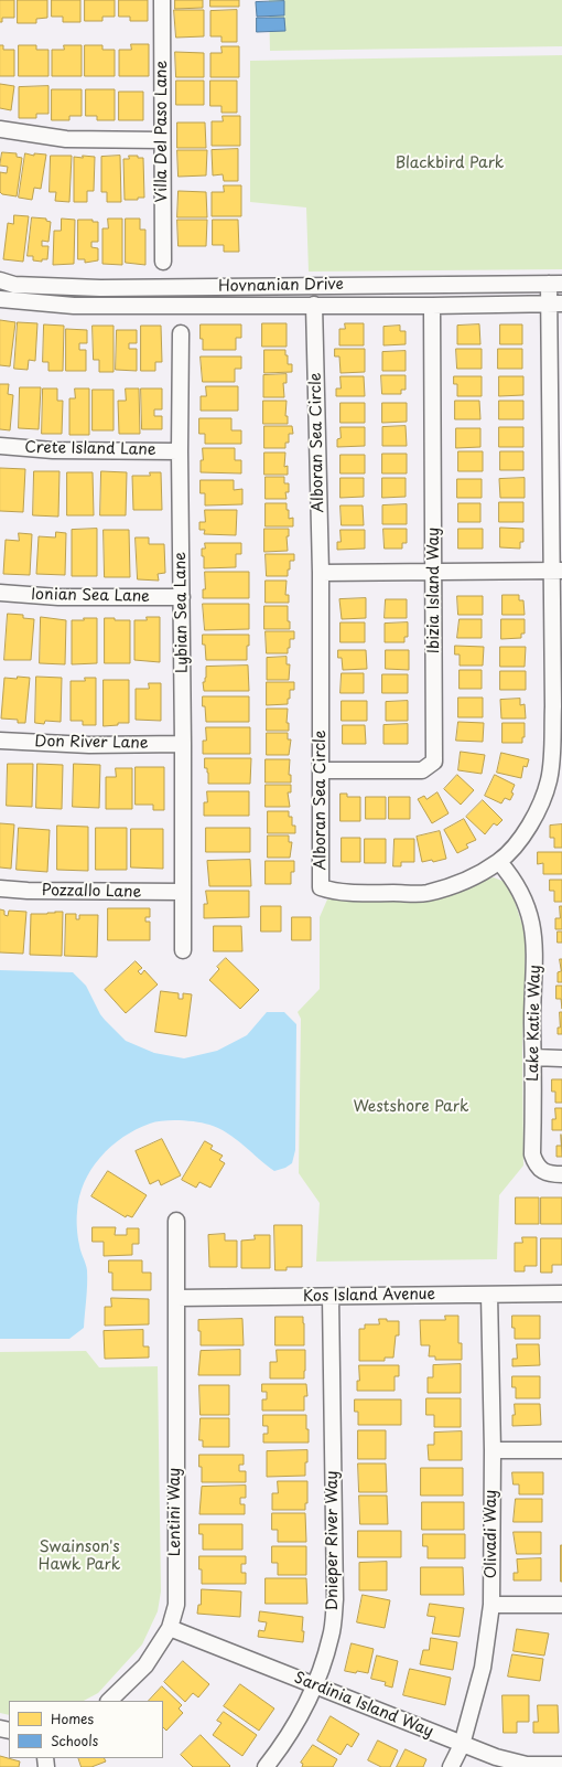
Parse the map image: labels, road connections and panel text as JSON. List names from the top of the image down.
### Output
{
  "streets": {
    "street": [
      "Villa Del Paso Lane",
      "Hovnanian Drive",
      "Alboran Sea Circle",
      "Crete Island Lane",
      "Ibizia Island Way",
      "Ionian Sea Lane",
      "Lybian Sea Lane",
      "Don River Lane",
      "Pozzallo Lane",
      "Lake Katie Way",
      "Kos Island Avenue",
      "Lentini Way",
      "Olivadi Way",
      "Dnieper River Way",
      "Sardinia Island Way"
    ]
  },
  "crossings": [
    ["Hovnanian Drive", "Alboran Sea Circle"],
    ["Hovnanian Drive", "Ibizia Island Way"],
    ["Alboran Sea Circle", "Ibizia Island Way"],
    ["Alboran Sea Circle", "Lake Katie Way"],
    ["Crete Island Lane", "Lybian Sea Lane"],
    ["Ionian Sea Lane", "Lybian Sea Lane"],
    ["Lybian Sea Lane", "Don River Lane"],
    ["Lybian Sea Lane", "Pozzallo Lane"],
    ["Kos Island Avenue", "Lentini Way"],
    ["Kos Island Avenue", "Olivadi Way"],
    ["Kos Island Avenue", "Dnieper River Way"],
    ["Lentini Way", "Sardinia Island Way"],
    ["Olivadi Way", "Sardinia Island Way"],
    ["Dnieper River Way", "Sardinia Island Way"]
  ],
  "parks": ["Blackbird Park", "Westshore Park", "Swainson's Hawk Park"],
  "legend": ["Homes", "Schools"]
}
